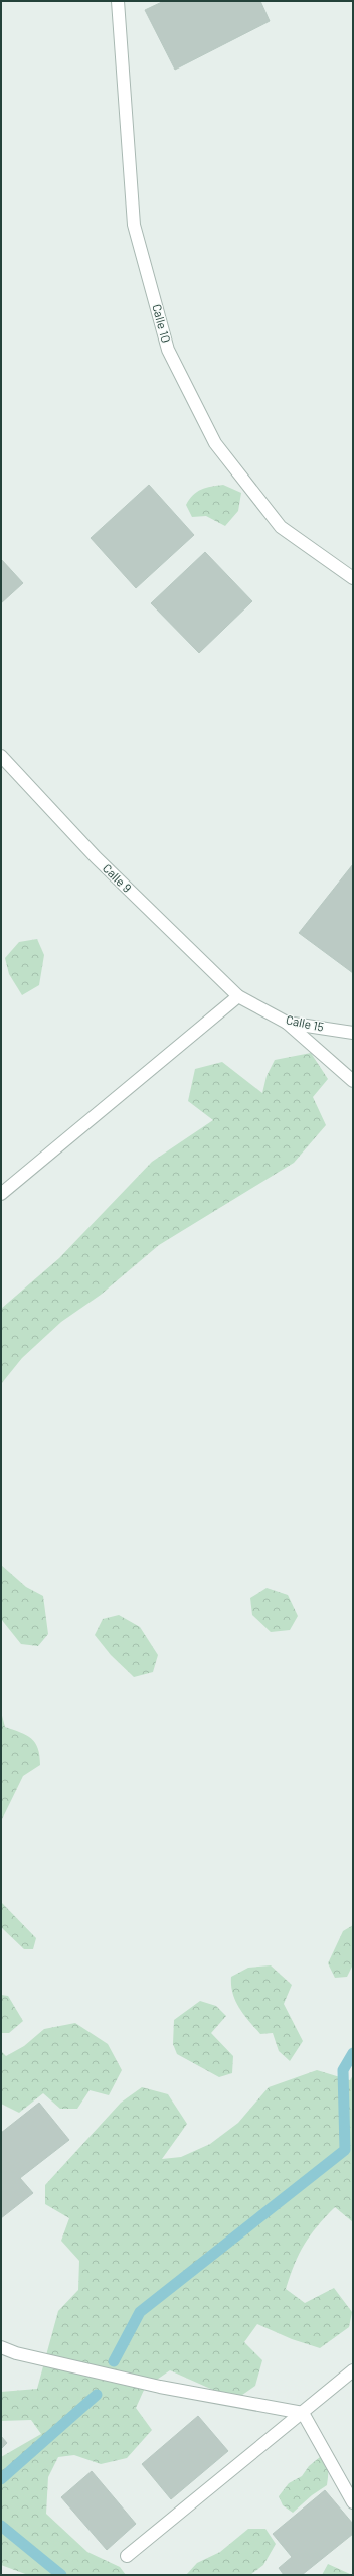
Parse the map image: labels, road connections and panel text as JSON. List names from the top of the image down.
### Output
{
  "streets": {
    "street": ["Calle 10", "Calle 9", "Calle 15"]
  },
  "crossings": [
    ["Calle 9", "Calle 15"]
  ]
}
